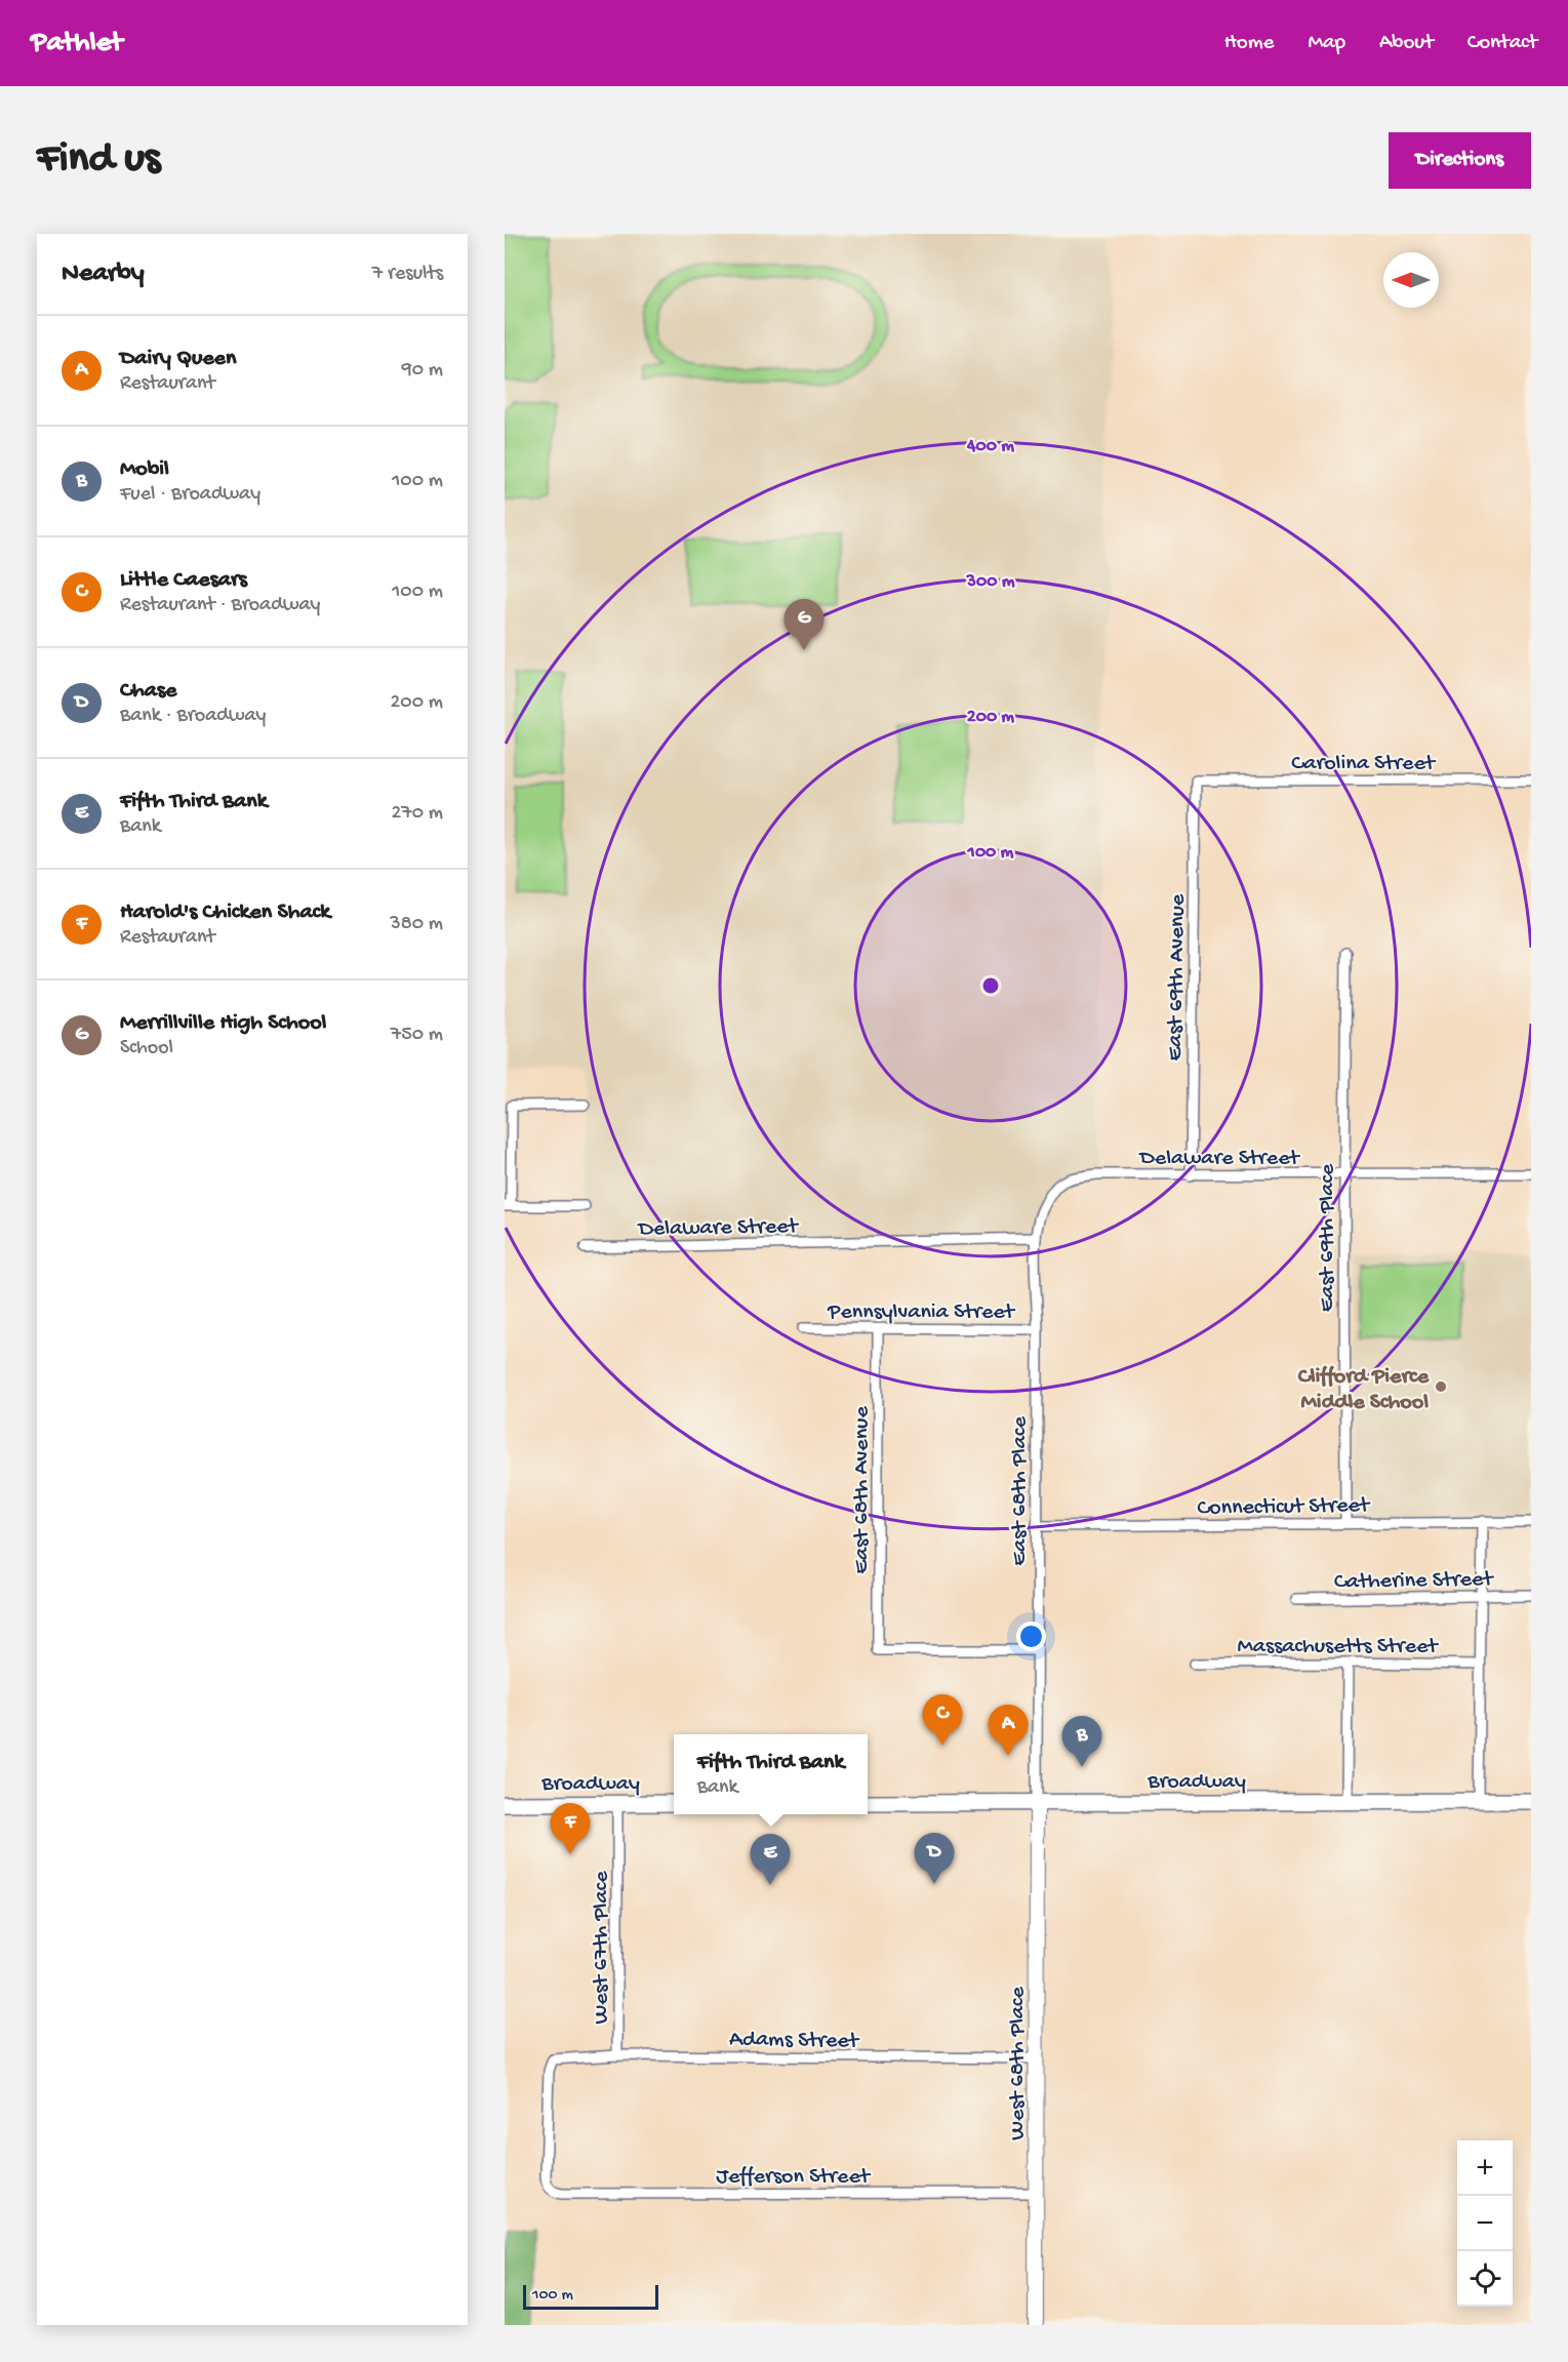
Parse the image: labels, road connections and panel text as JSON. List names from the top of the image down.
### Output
{
  "streets": {
    "main road": ["Broadway"],
    "street": [
      "Carolina Street",
      "East 69th Avenue",
      "Delaware Street",
      "East 69th Place",
      "Pennsylvania Street",
      "East 68th Avenue",
      "East 68th Place",
      "Connecticut Street",
      "Catherine Street",
      "Massachusetts Street",
      "West 67th Place",
      "Adams Street",
      "West 68th Place",
      "Jefferson Street"
    ]
  },
  "crossings": [
    ["Carolina Street", "East 69th Avenue"],
    ["East 69th Avenue", "Delaware Street"],
    ["Delaware Street", "East 69th Place"],
    ["Delaware Street", "East 68th Place"],
    ["East 69th Place", "Connecticut Street"],
    ["Pennsylvania Street", "East 68th Avenue"],
    ["Pennsylvania Street", "East 68th Place"],
    ["East 68th Avenue", "East 68th Place"],
    ["East 68th Place", "Connecticut Street"],
    ["East 68th Place", "Broadway"],
    ["East 68th Place", "West 68th Place"],
    ["Broadway", "West 67th Place"],
    ["Broadway", "West 68th Place"],
    ["West 67th Place", "Adams Street"],
    ["Adams Street", "West 68th Place"],
    ["Adams Street", "Jefferson Street"],
    ["West 68th Place", "Jefferson Street"]
  ],
  "places": ["Clifford Pierce Middle School"],
  "scale_bar": "100 m",
  "north": "left",
  "page": {
    "header": "Pathlet",
    "nav": [
      "Home",
      "Map",
      "About",
      "Contact"
    ],
    "buttons": "Directions",
    "title": "Find us",
    "heading": ["Nearby", "7 results"],
    "list": [
      {
        "mark": "A",
        "name": "Dairy Queen",
        "note": "Restaurant",
        "value": "90 m"
      },
      {
        "mark": "B",
        "name": "Mobil",
        "note": "Fuel · Broadway",
        "value": "100 m"
      },
      {
        "mark": "C",
        "name": "Little Caesars",
        "note": "Restaurant · Broadway",
        "value": "100 m"
      },
      {
        "mark": "D",
        "name": "Chase",
        "note": "Bank · Broadway",
        "value": "200 m"
      },
      {
        "mark": "E",
        "name": "Fifth Third Bank",
        "note": "Bank",
        "value": "270 m"
      },
      {
        "mark": "F",
        "name": "Harold's Chicken Shack",
        "note": "Restaurant",
        "value": "380 m"
      },
      {
        "mark": "G",
        "name": "Merrillville High School",
        "note": "School",
        "value": "750 m"
      }
    ],
    "pins": [
      "G",
      "C",
      "A",
      "B",
      "F",
      "D",
      "E"
    ],
    "popup": ["Fifth Third Bank", "Bank"],
    "map_buttons": ["+", "−"],
    "scale": "100 m"
  },
  "rings": [
    "400 m",
    "300 m",
    "200 m",
    "100 m"
  ]
}
